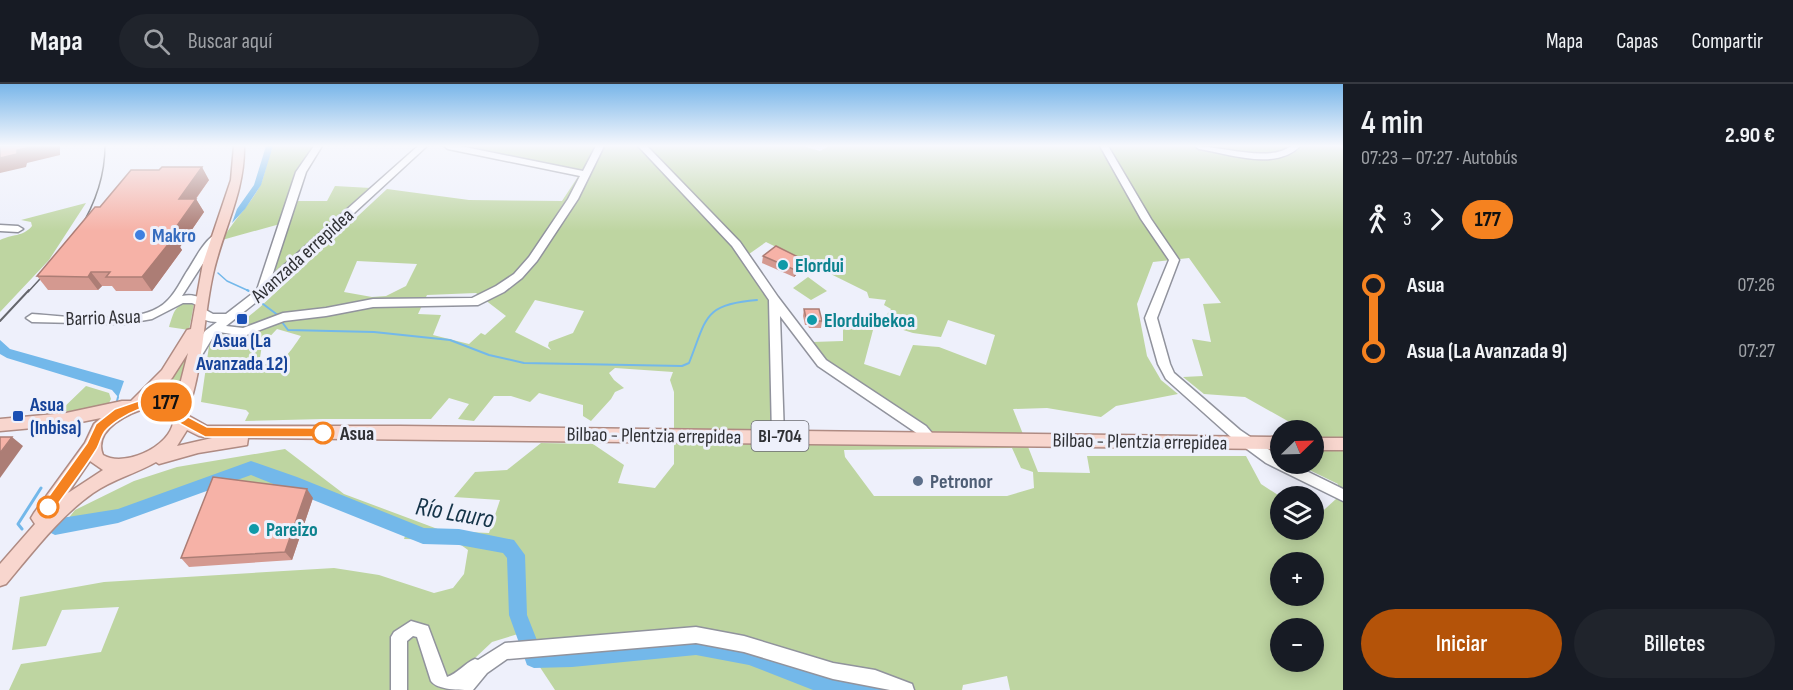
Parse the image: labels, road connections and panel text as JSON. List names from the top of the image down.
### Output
{
  "streets": {
    "main road": ["Bilbao - Plentzia errepidea", "BI-704"],
    "street": ["Avanzada errepidea", "Barrio Asua"]
  },
  "crossings": [
    ["Bilbao - Plentzia errepidea", "BI-704"]
  ],
  "water": ["Río Lauro"],
  "places": {
    "other": [
      "Makro",
      "Elordui",
      "Elorduibekoa",
      "Asua",
      "Petronor",
      "Pareizo"
    ],
    "transit": ["Asua (La Avanzada 12)", "Asua (Inbisa)"]
  },
  "lines": ["bus line 177"],
  "north": "top right",
  "page": {
    "header": "Mapa",
    "search": "Buscar aquí",
    "nav": ["Mapa", "Capas", "Compartir"],
    "on_map": "177",
    "heading": ["4 min", "07:23 – 07:27 · Autobús", "2.90 €"],
    "legs": ["3", "177"],
    "list": [
      {
        "name": "Asua",
        "value": "07:26"
      },
      {
        "name": "Asua (La Avanzada 9)",
        "value": "07:27"
      }
    ],
    "map_buttons": ["+", "−"],
    "buttons": ["Iniciar", "Billetes"]
  }
}
